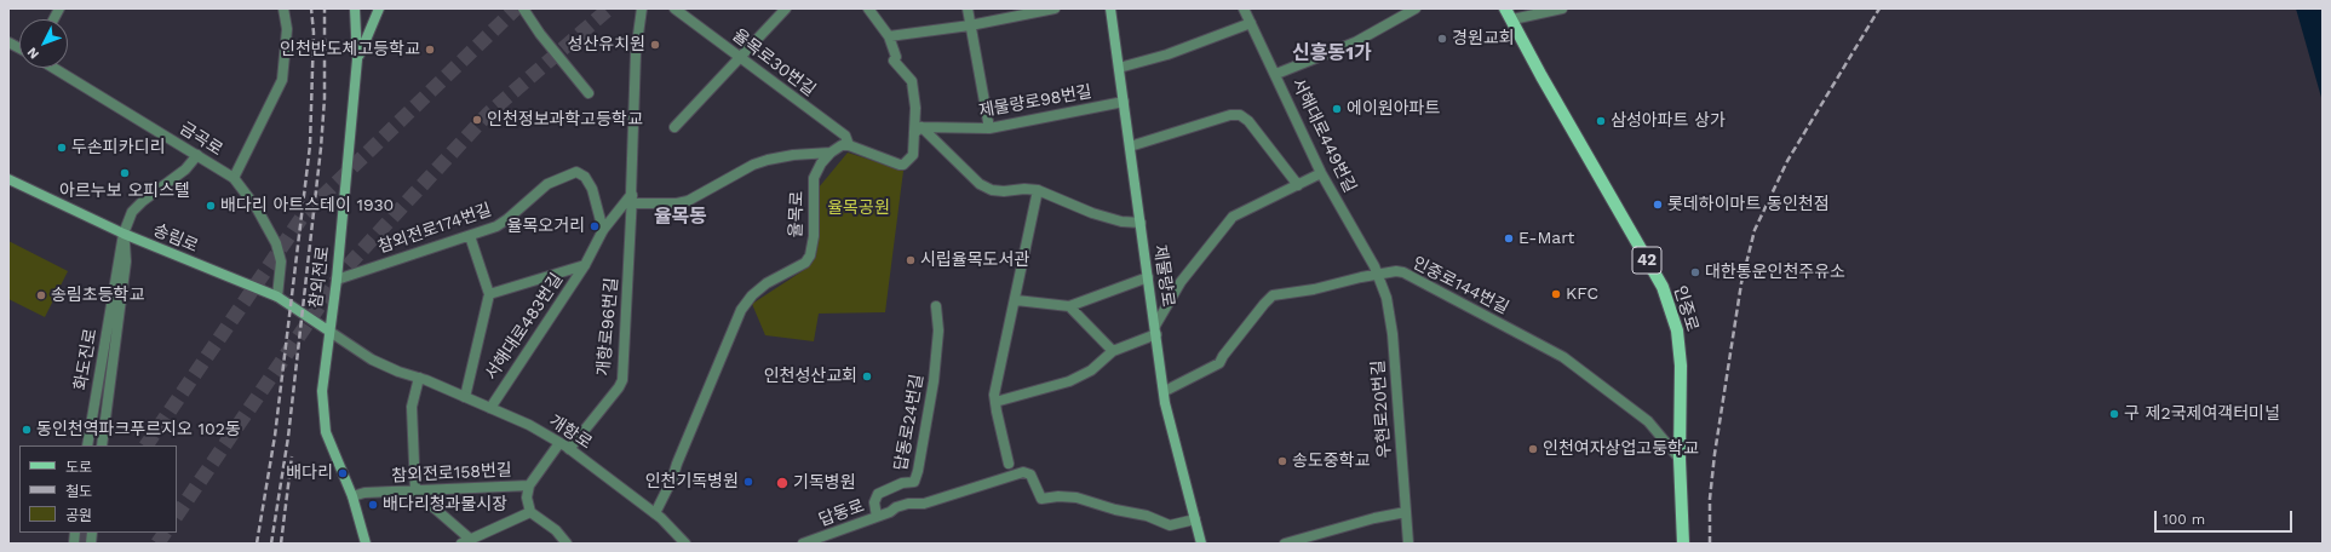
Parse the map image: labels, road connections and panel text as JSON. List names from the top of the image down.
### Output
{
  "streets": {
    "main road": [
      "송림로",
      "42",
      "제물량로",
      "참외전로",
      "인중로"
    ],
    "street": [
      "율목로30번길",
      "제물량로98번길",
      "서해대로449번길",
      "금곡로",
      "율목로",
      "참외전로174번길",
      "인중로144번길",
      "서해대로483번길",
      "개항로96번길",
      "화도진로",
      "우현로20번길",
      "답동로24번길",
      "개항로",
      "참외전로158번길",
      "답동로"
    ]
  },
  "crossings": [
    ["제물량로98번길", "제물량로"],
    ["서해대로449번길", "인중로144번길"],
    ["서해대로449번길", "우현로20번길"],
    ["금곡로", "송림로"],
    ["율목로", "개항로"],
    ["참외전로174번길", "참외전로"],
    ["참외전로174번길", "서해대로483번길"],
    ["송림로", "참외전로"],
    ["송림로", "화도진로"],
    ["송림로", "개항로"],
    ["제물량로", "인중로144번길"],
    ["제물량로", "답동로"],
    ["참외전로", "개항로"],
    ["참외전로", "참외전로158번길"],
    ["인중로144번길", "인중로"],
    ["인중로144번길", "우현로20번길"],
    ["서해대로483번길", "개항로96번길"],
    ["서해대로483번길", "개항로"],
    ["개항로96번길", "개항로"],
    ["답동로24번길", "답동로"],
    ["개항로", "참외전로158번길"]
  ],
  "districts": ["신흥동1가", "율목동"],
  "parks": ["율목공원"],
  "places": [
    "경원교회",
    "성산유치원",
    "인천반도체고등학교",
    "에이원아파트",
    "인천정보과학고등학교",
    "삼성아파트 상가",
    "두손피카디리",
    "아르누보 오피스텔",
    "롯데하이마트 동인천점",
    "배다리 아트스테이 1930",
    "율목오거리",
    "E-Mart",
    "시립율목도서관",
    "대한통운인천주유소",
    "KFC",
    "송림초등학교",
    "인천성산교회",
    "구 제2국제여객터미널",
    "동인천역파크푸르지오 102동",
    "인천여자상업고둥학교",
    "송도중학교",
    "배다리",
    "인천기독병원",
    "기독병원",
    "배다리청과물시장"
  ],
  "legend": ["도로", "철도", "공원"],
  "scale_bar": "100 m",
  "north": "bottom left"
}
